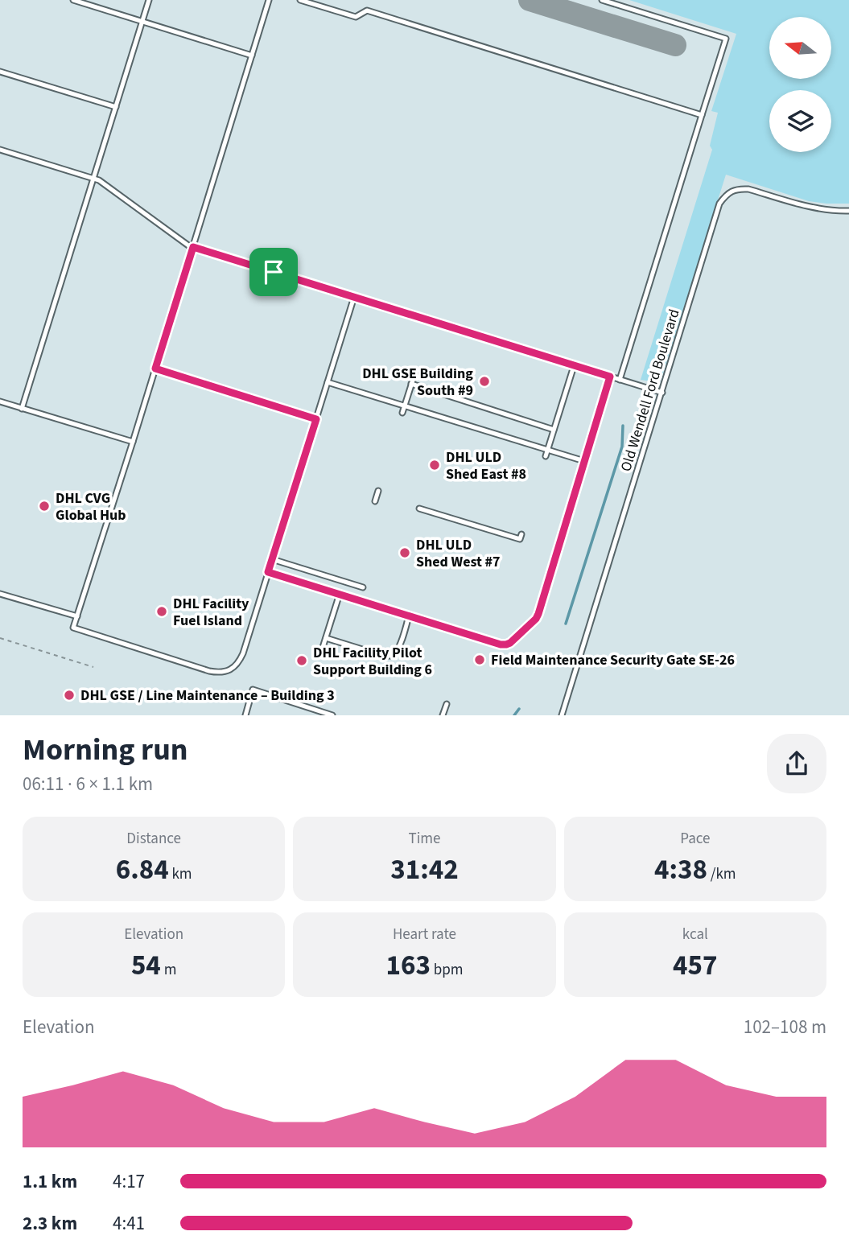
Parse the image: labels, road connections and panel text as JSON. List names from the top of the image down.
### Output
{
  "streets": {
    "lane": ["Old Wendell Ford Boulevard"]
  },
  "places": [
    "DHL GSE Building South #9",
    "DHL ULD Shed East #8",
    "DHL CVG Global Hub",
    "DHL ULD Shed West #7",
    "DHL Facility Fuel Island",
    "Field Maintenance Security Gate SE-26",
    "DHL Facility Pilot Support Building 6",
    "DHL GSE / Line Maintenance – Building 3"
  ],
  "north": "left",
  "page": {
    "heading": ["Morning run", "06:11 · 6 × 1.1 km"],
    "stats": [
      ["Distance", "6.84 km"],
      ["Time", "31:42"],
      ["Pace", "4:38 /km"],
      ["Elevation", "54 m"],
      ["Heart rate", "163 bpm"],
      ["kcal", "457"]
    ],
    "chart": ["Elevation", "102–108 m"],
    "list": [
      {
        "name": "1.1 km",
        "note": "4:17"
      },
      {
        "name": "2.3 km",
        "note": "4:41"
      }
    ]
  }
}
